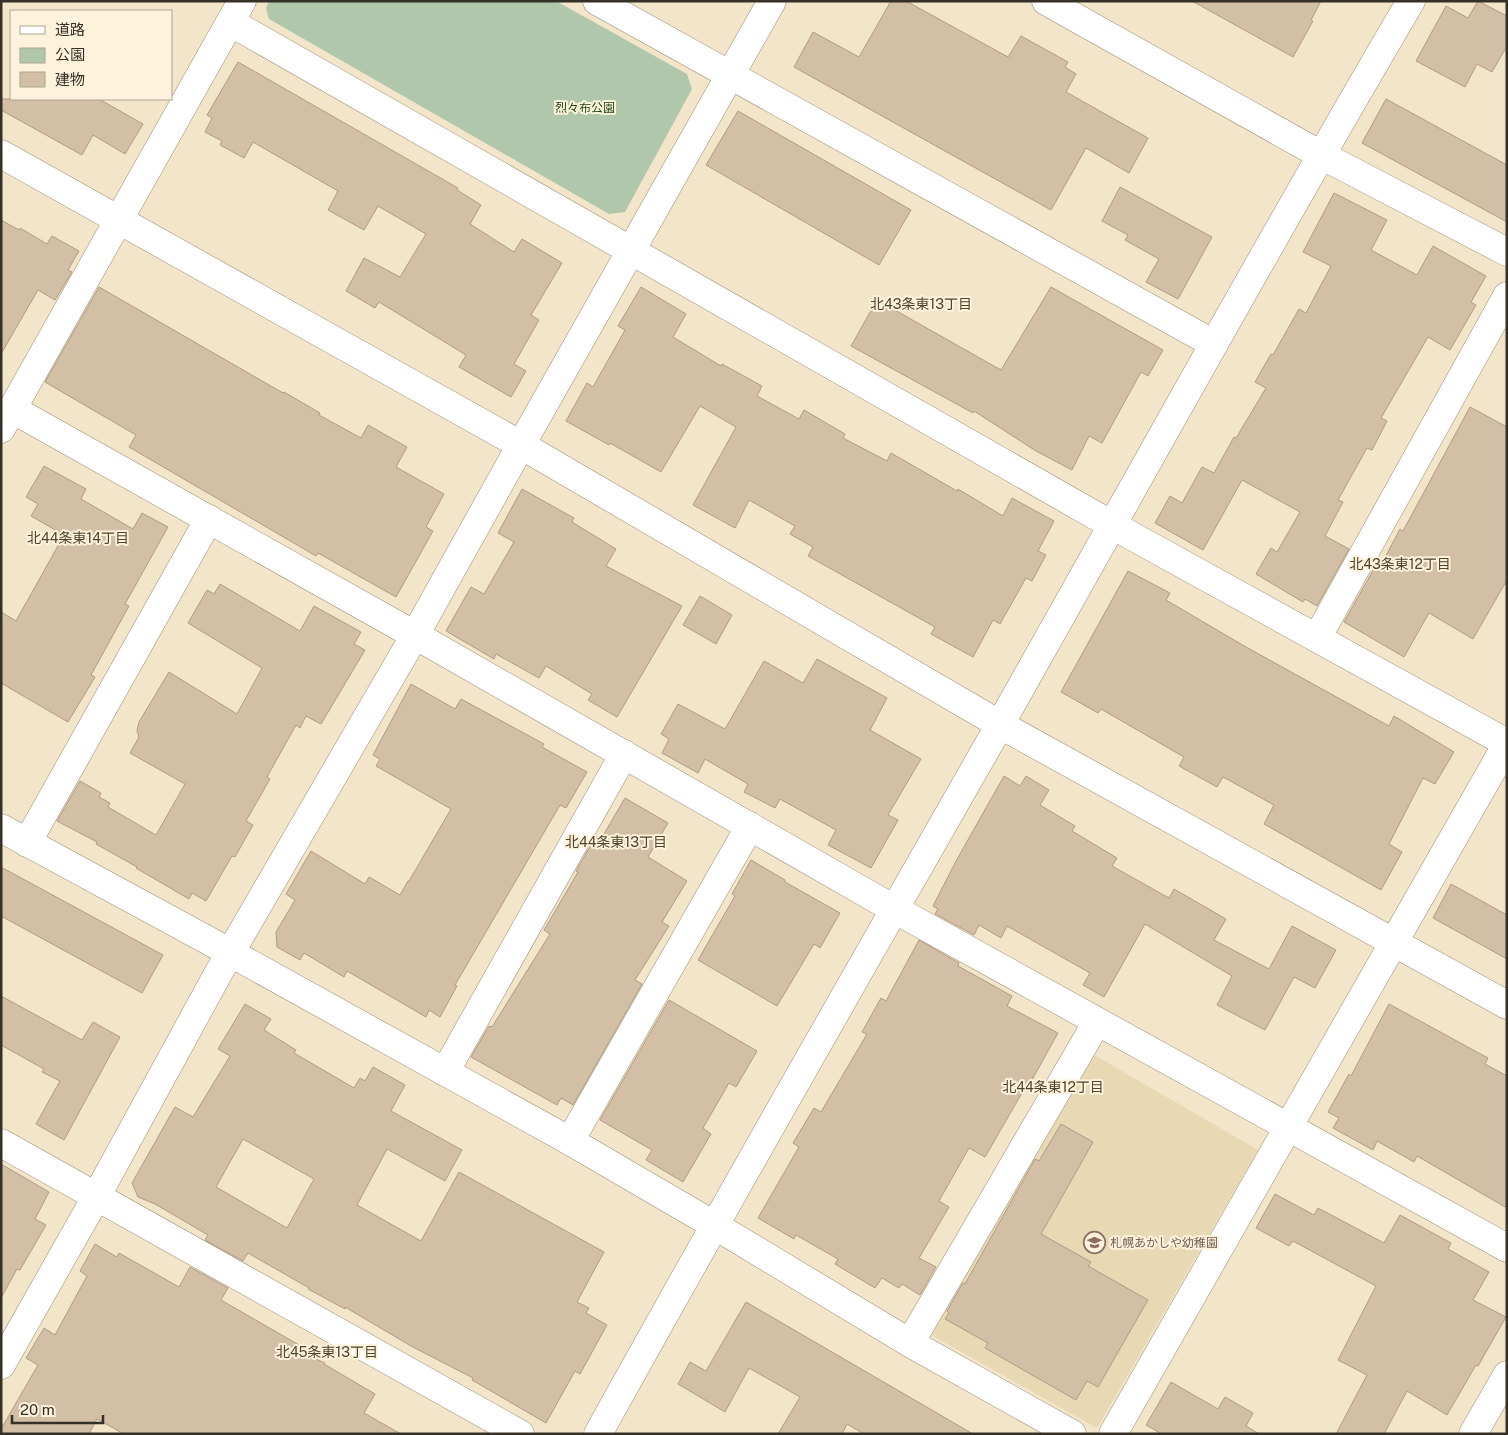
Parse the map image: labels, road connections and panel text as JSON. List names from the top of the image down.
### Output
{
  "districts": [
    "北43条東13丁目",
    "北44条東14丁目",
    "北43条東12丁目",
    "北44条東13丁目",
    "北44条東12丁目",
    "北45条東13丁目"
  ],
  "parks": ["烈々布公園"],
  "places": {
    "school or university": ["札幌あかしや幼稚園"]
  },
  "legend": ["道路", "公園", "建物"],
  "scale_bar": "20 m"
}
